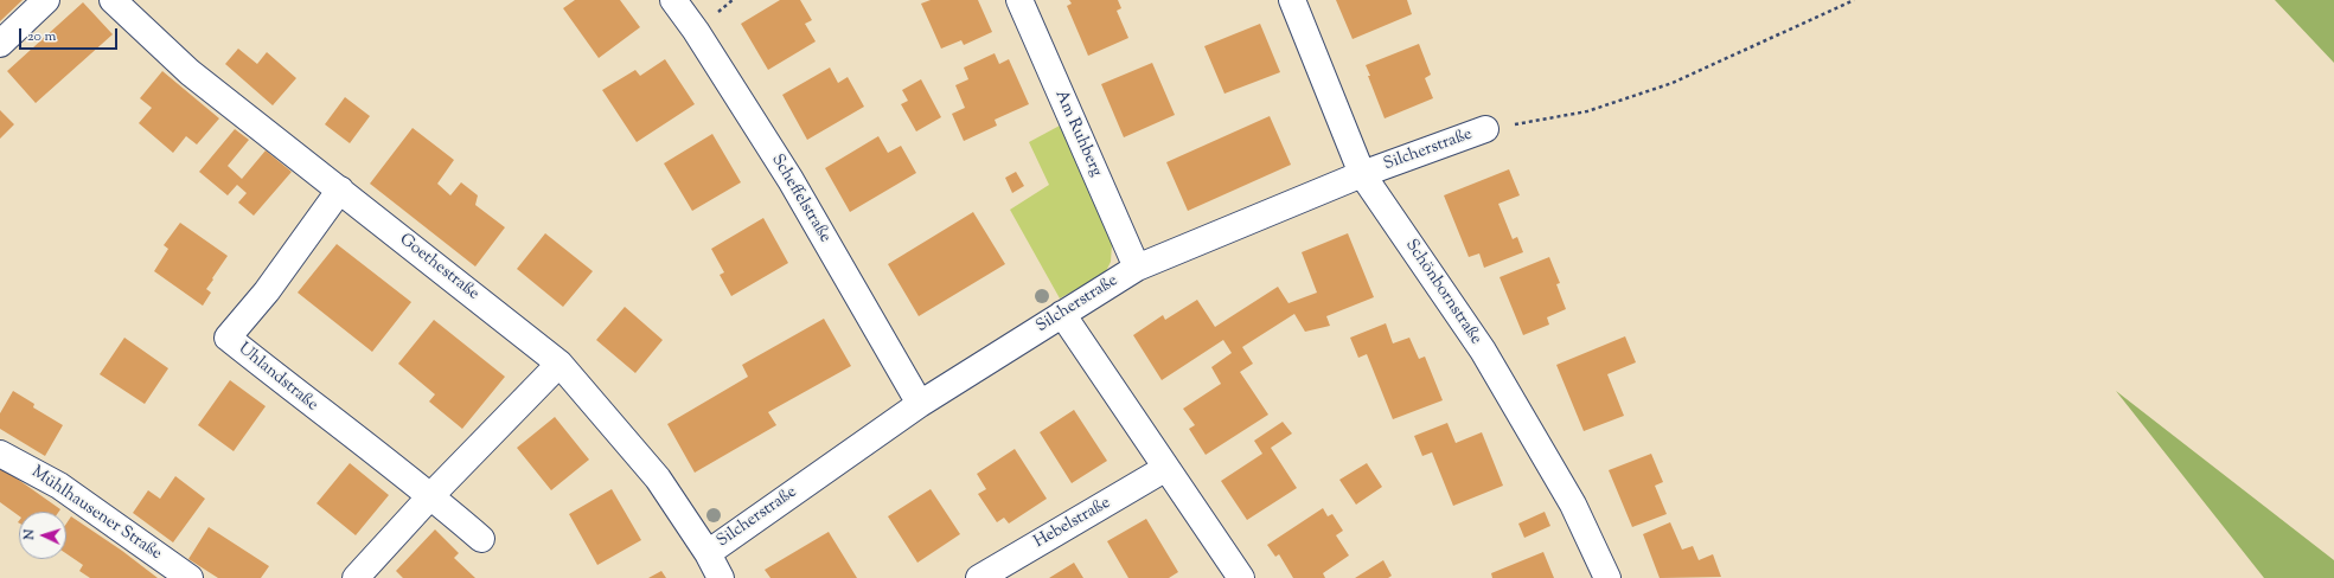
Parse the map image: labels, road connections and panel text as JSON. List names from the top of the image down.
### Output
{
  "streets": {
    "street": [
      "Am Ruhberg",
      "Silcherstraße",
      "Scheffelstraße",
      "Goethestraße",
      "Schönbornstraße",
      "Uhlandstraße",
      "Mühlhausener Straße",
      "Hebelstraße"
    ]
  },
  "crossings": [
    ["Am Ruhberg", "Silcherstraße"],
    ["Silcherstraße", "Scheffelstraße"],
    ["Silcherstraße", "Goethestraße"],
    ["Silcherstraße", "Schönbornstraße"],
    ["Goethestraße", "Uhlandstraße"]
  ],
  "scale_bar": "20 m",
  "north": "left"
}
